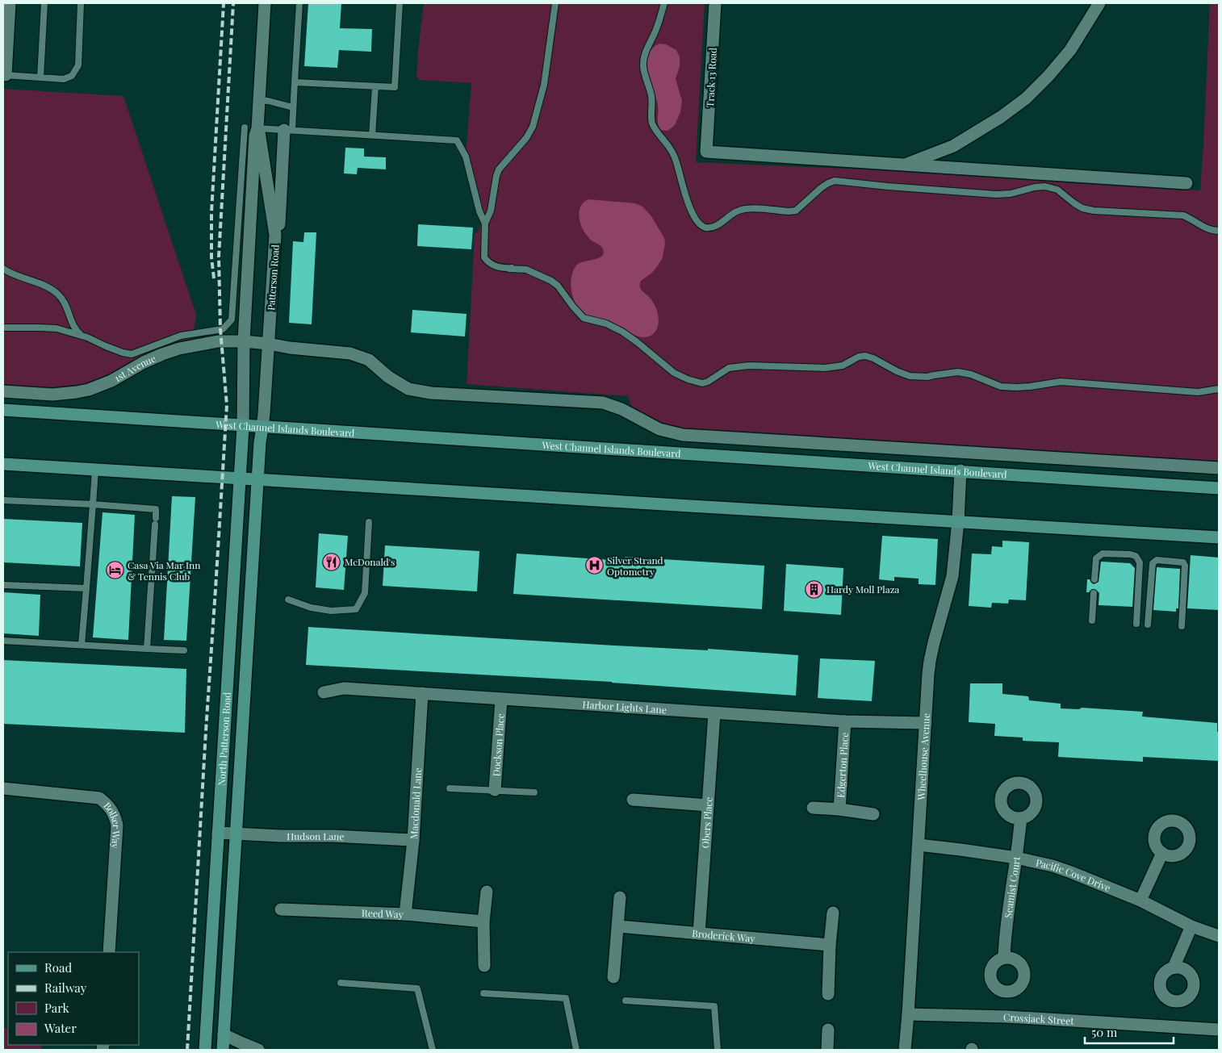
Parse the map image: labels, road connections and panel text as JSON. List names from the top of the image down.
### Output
{
  "streets": {
    "main road": ["West Channel Islands Boulevard", "North Patterson Road"],
    "street": [
      "Track 13 Road",
      "Patterson Road",
      "1st Avenue",
      "Harbor Lights Lane",
      "Dockson Place",
      "Wheelhouse Avenue",
      "Edgerton Place",
      "Macdonald Lane",
      "Obers Place",
      "Bolker Way",
      "Hudson Lane",
      "Pacific Cove Drive",
      "Seamist Court",
      "Reed Way",
      "Broderick Way",
      "Crossjack Street"
    ]
  },
  "crossings": [
    ["Patterson Road", "1st Avenue"],
    ["Patterson Road", "West Channel Islands Boulevard"],
    ["Patterson Road", "North Patterson Road"],
    ["West Channel Islands Boulevard", "North Patterson Road"],
    ["West Channel Islands Boulevard", "Wheelhouse Avenue"],
    ["Harbor Lights Lane", "Dockson Place"],
    ["Harbor Lights Lane", "Wheelhouse Avenue"],
    ["Harbor Lights Lane", "Edgerton Place"],
    ["Harbor Lights Lane", "Macdonald Lane"],
    ["Harbor Lights Lane", "Obers Place"],
    ["North Patterson Road", "Hudson Lane"],
    ["Wheelhouse Avenue", "Pacific Cove Drive"],
    ["Wheelhouse Avenue", "Crossjack Street"],
    ["Macdonald Lane", "Hudson Lane"],
    ["Macdonald Lane", "Reed Way"],
    ["Obers Place", "Broderick Way"],
    ["Pacific Cove Drive", "Seamist Court"]
  ],
  "places": {
    "restaurant": ["McDonald's"],
    "hospital": ["Silver Strand Optometry"],
    "hotel": ["Casa Via Mar Inn & Tennis Club"],
    "building": ["Hardy Moll Plaza"]
  },
  "legend": [
    "Road",
    "Railway",
    "Park",
    "Water"
  ],
  "scale_bar": "50 m"
}
